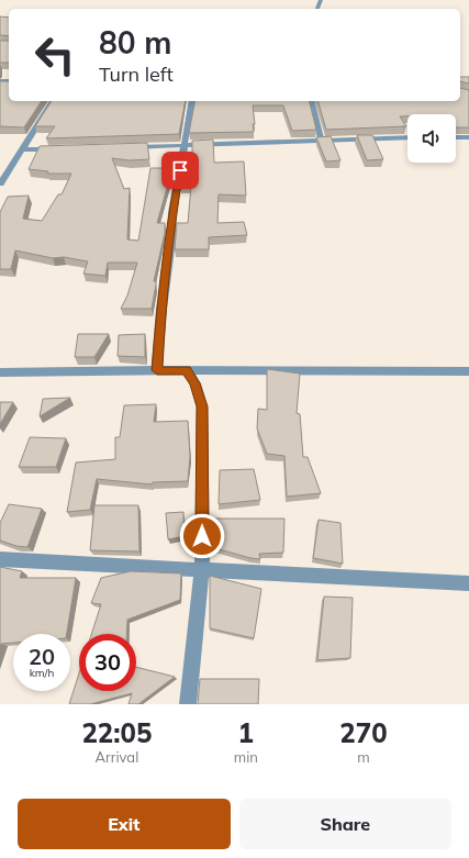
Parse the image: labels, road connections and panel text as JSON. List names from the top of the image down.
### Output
{
  "page": {
    "turn": ["80 m", "Turn left"],
    "speed": "20 km/h",
    "limit": "30",
    "eta": [
      "22:05",
      "Arrival",
      "1",
      "min",
      "270",
      "m"
    ],
    "buttons": ["Exit", "Share"]
  }
}
